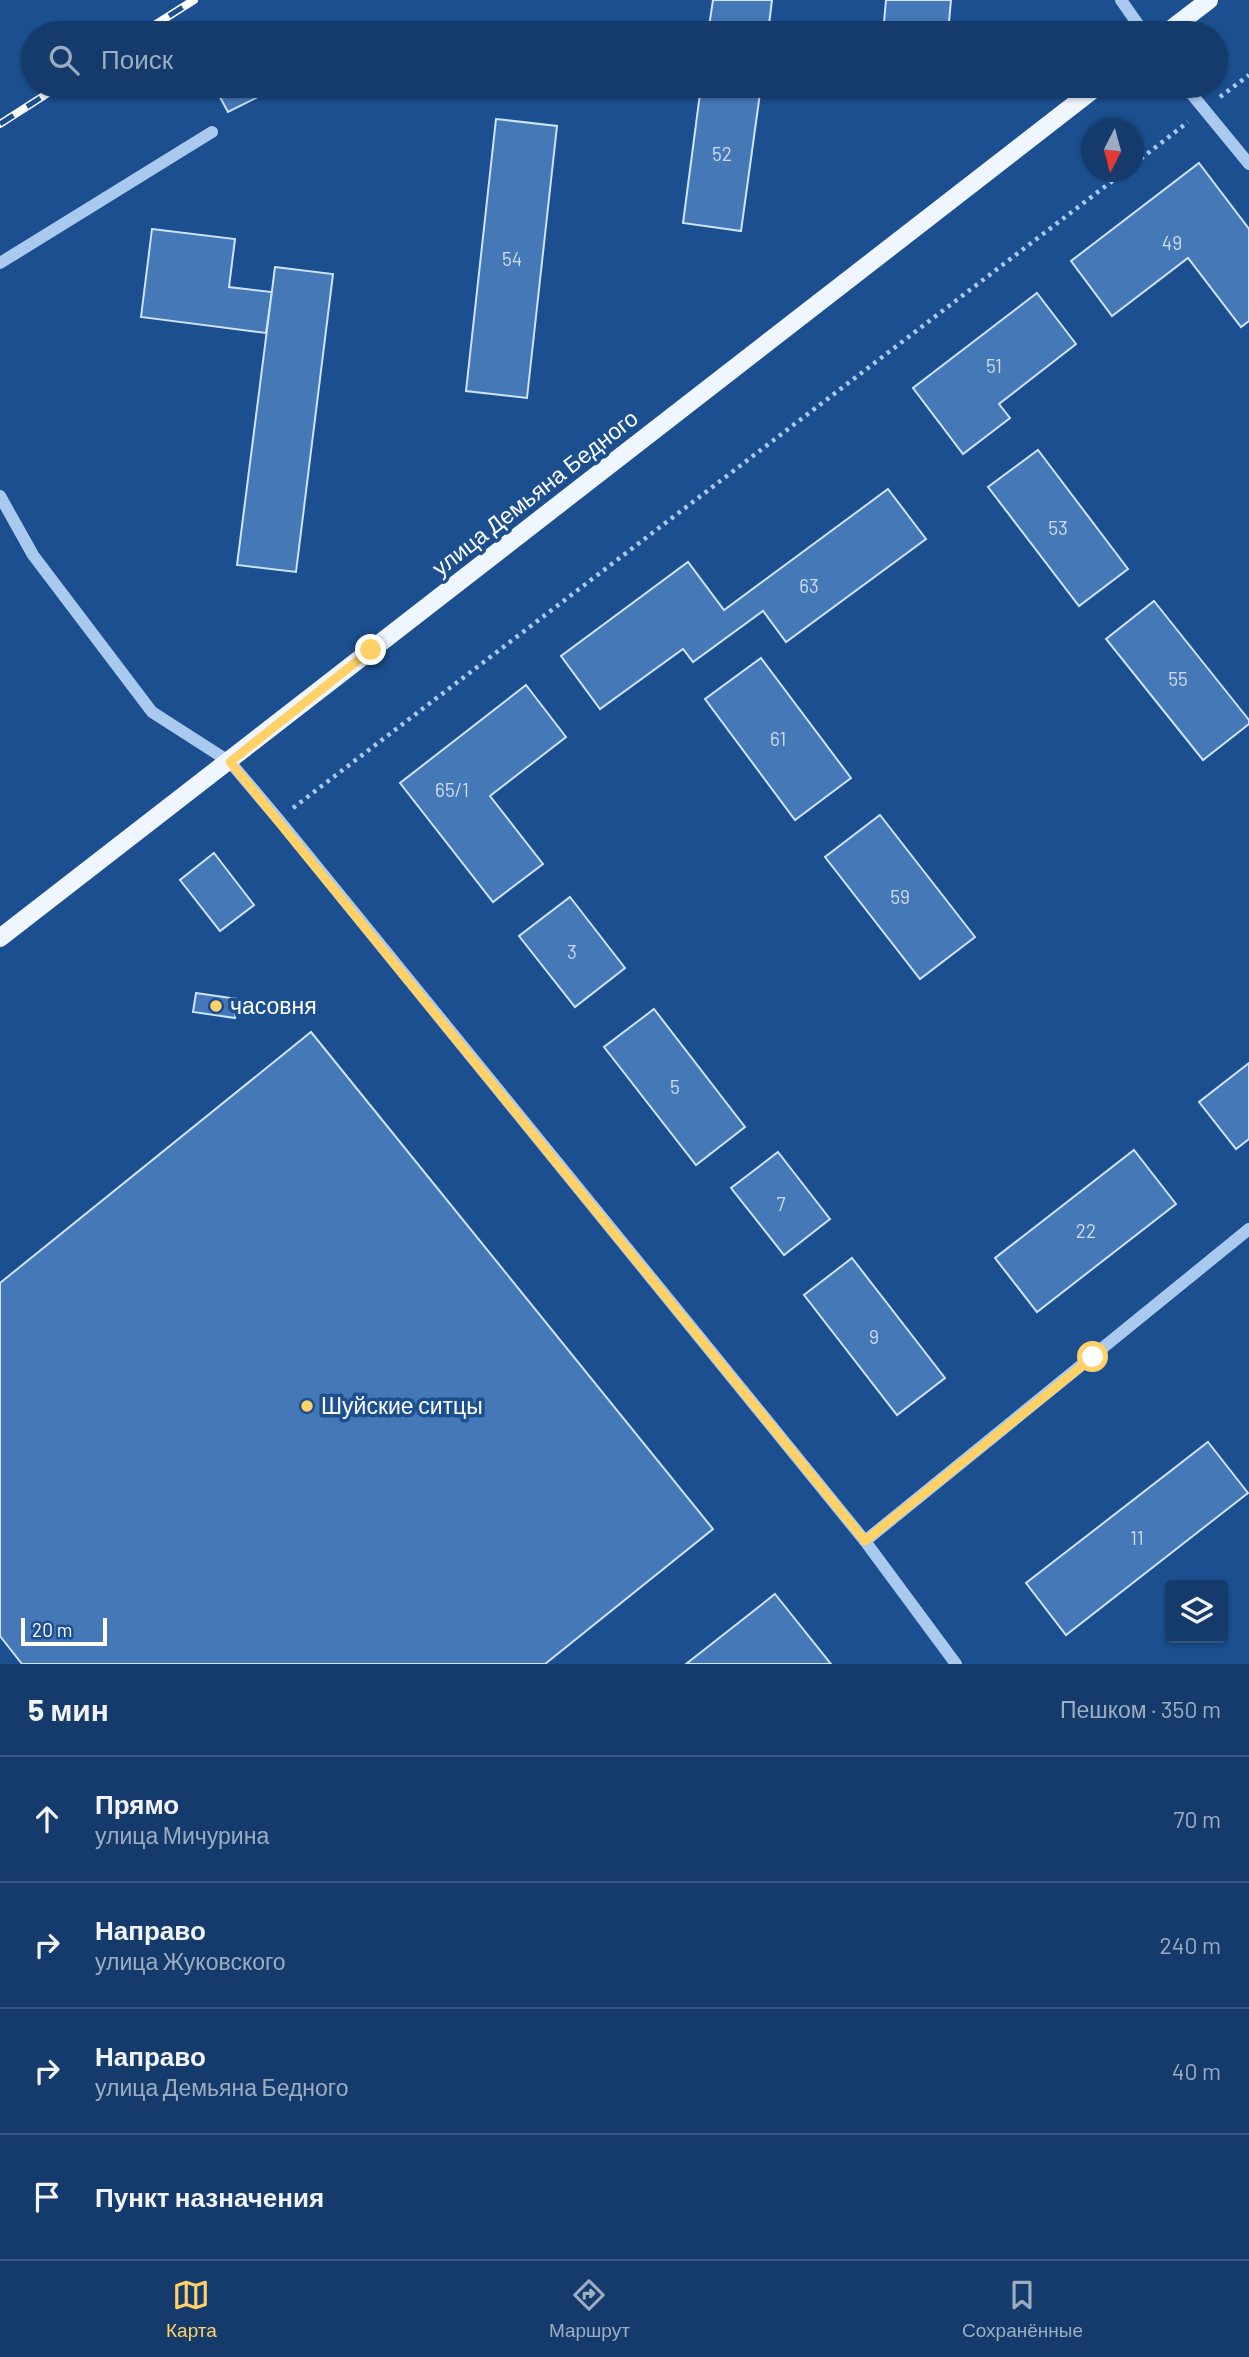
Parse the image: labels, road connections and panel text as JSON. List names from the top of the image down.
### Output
{
  "streets": {
    "main road": ["улица Демьяна Бедного"]
  },
  "places": ["часовня", "Шуйские ситцы"],
  "house_numbers": [
    "52",
    "49",
    "54",
    "51",
    "53",
    "63",
    "55",
    "61",
    "65/1",
    "59",
    "3",
    "5",
    "7",
    "22",
    "9",
    "11"
  ],
  "scale_bar": "20 m",
  "north": "bottom",
  "page": {
    "search": "Поиск",
    "scale": "20 m",
    "heading": ["5 мин", "Пешком · 350 m"],
    "list": [
      ["Прямо", "улица Мичурина", "70 m"],
      ["Направо", "улица Жуковского", "240 m"],
      ["Направо", "улица Демьяна Бедного", "40 m"],
      "Пункт назначения"
    ],
    "nav": ["Карта", "Маршрут", "Сохранённые"]
  }
}
